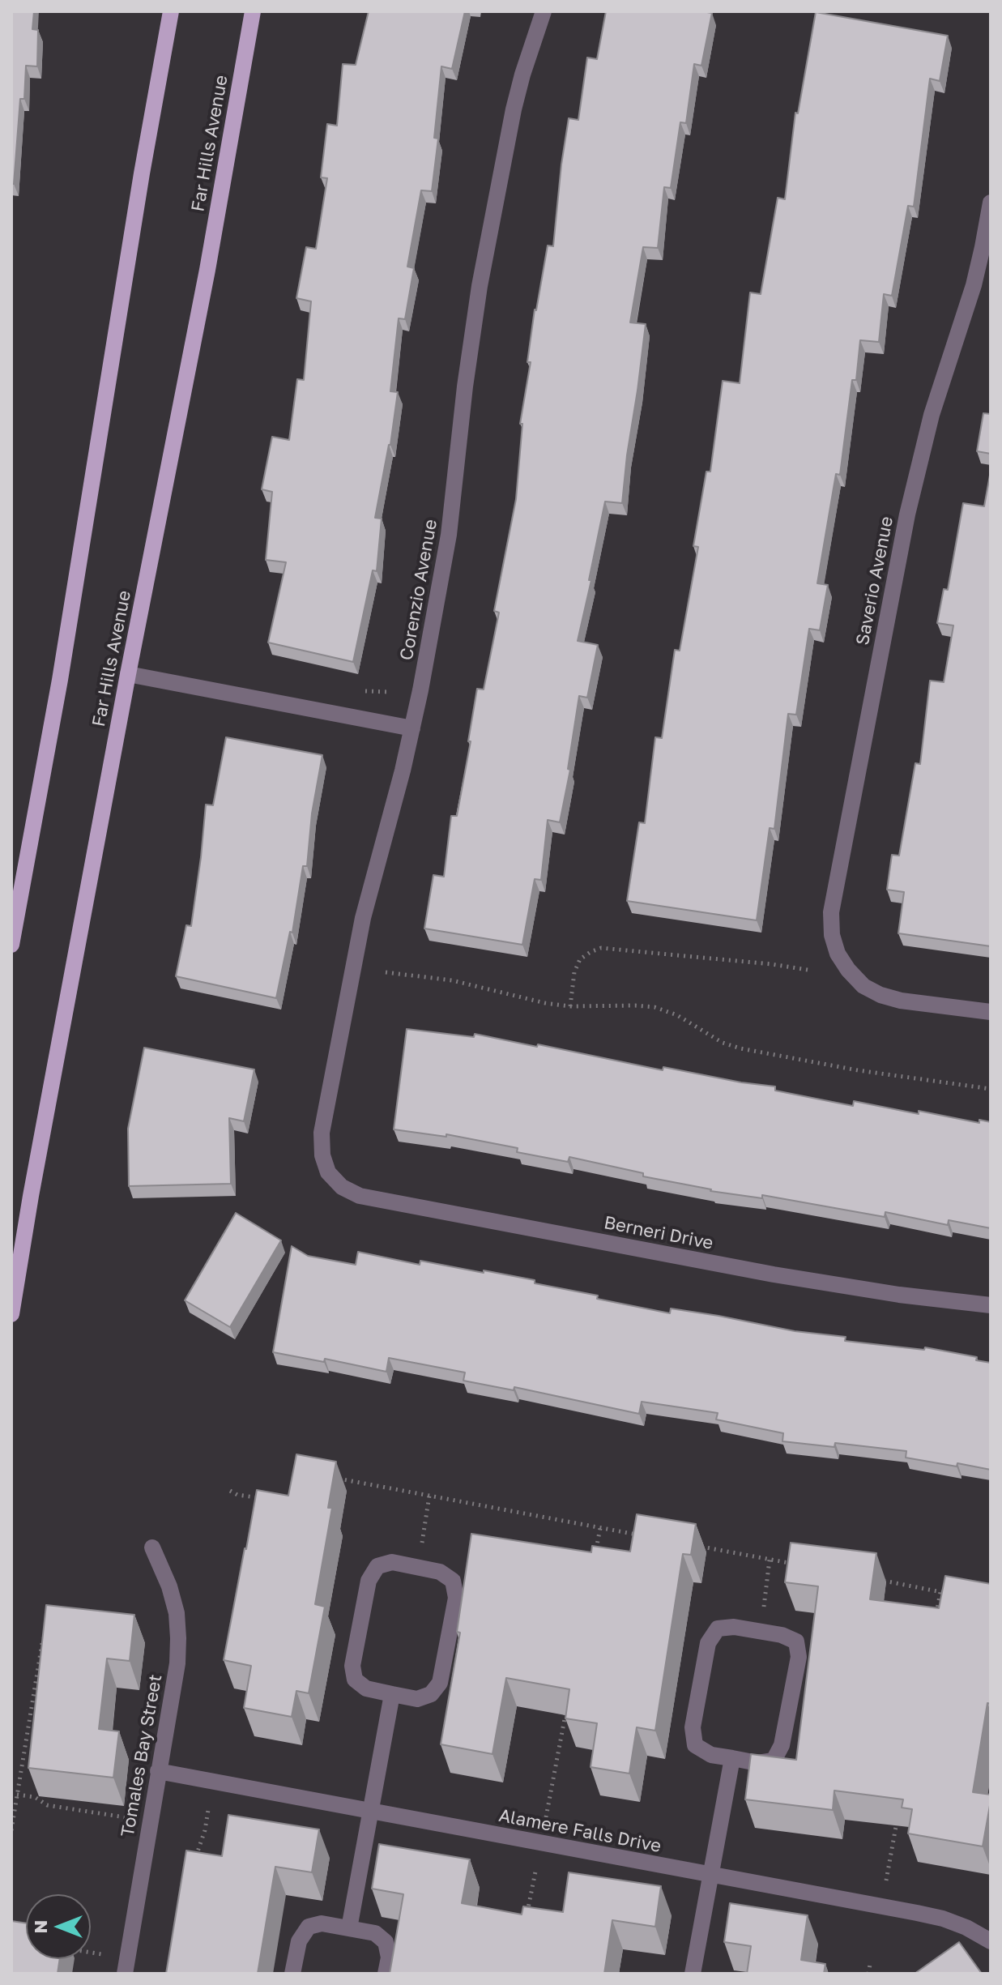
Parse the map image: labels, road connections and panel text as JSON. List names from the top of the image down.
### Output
{
  "streets": {
    "main road": ["Far Hills Avenue"],
    "street": [
      "Saverio Avenue",
      "Corenzio Avenue",
      "Berneri Drive",
      "Tomales Bay Street",
      "Alamere Falls Drive"
    ]
  },
  "crossings": [
    ["Corenzio Avenue", "Berneri Drive"],
    ["Tomales Bay Street", "Alamere Falls Drive"]
  ],
  "north": "left"
}
